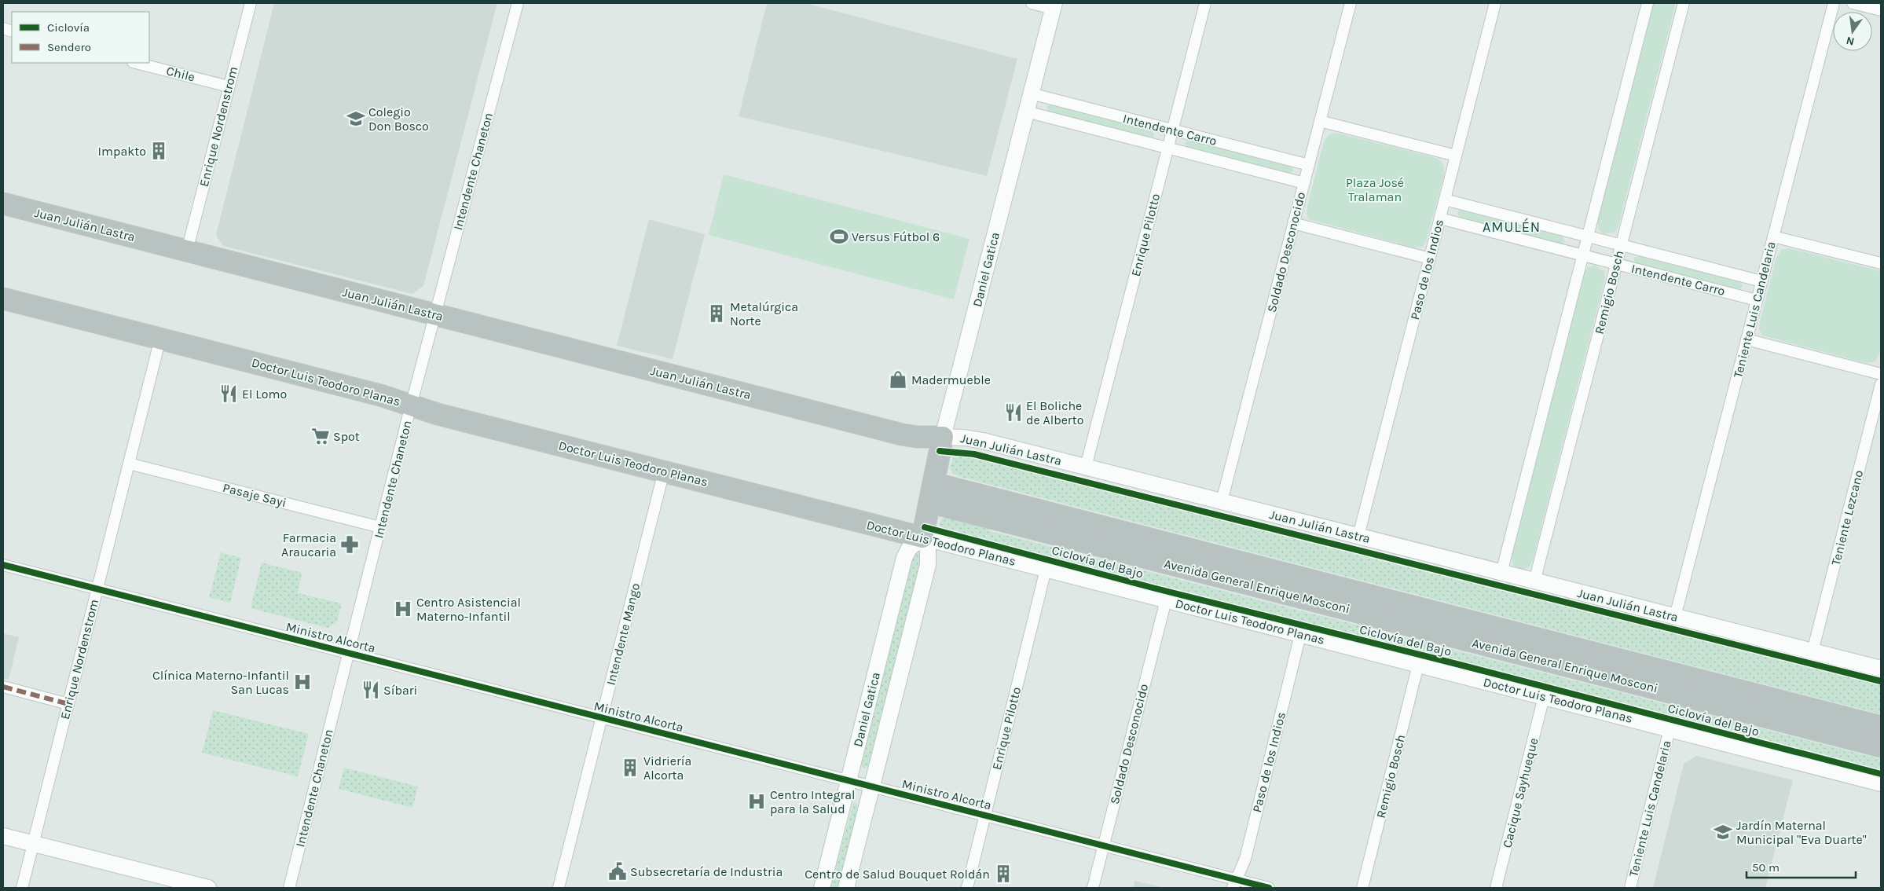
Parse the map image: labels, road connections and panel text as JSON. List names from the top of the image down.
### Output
{
  "streets": {
    "highway": [
      "Juan Julián Lastra",
      "Daniel Gatica",
      "Doctor Luis Teodoro Planas",
      "Avenida General Enrique Mosconi"
    ],
    "street": [
      "Chile",
      "Enrique Nordenstrom",
      "Intendente Carro",
      "Intendente Chaneton",
      "Enrique Pilotto",
      "Soldado Desconocido",
      "Paso de los Indios",
      "Remigio Bosch",
      "Teniente Luis Candelaria",
      "Pasaje Sayi",
      "Teniente Lezcano",
      "Intendente Mango",
      "Ministro Alcorta",
      "Cacique Sayhueque"
    ],
    "cycle path": ["Ciclovía del Bajo"]
  },
  "crossings": [
    ["Chile", "Enrique Nordenstrom"],
    ["Enrique Nordenstrom", "Juan Julián Lastra"],
    ["Enrique Nordenstrom", "Doctor Luis Teodoro Planas"],
    ["Enrique Nordenstrom", "Pasaje Sayi"],
    ["Enrique Nordenstrom", "Ministro Alcorta"],
    ["Intendente Carro", "Enrique Pilotto"],
    ["Intendente Carro", "Soldado Desconocido"],
    ["Intendente Carro", "Daniel Gatica"],
    ["Intendente Carro", "Paso de los Indios"],
    ["Intendente Carro", "Remigio Bosch"],
    ["Intendente Carro", "Teniente Luis Candelaria"],
    ["Intendente Chaneton", "Juan Julián Lastra"],
    ["Intendente Chaneton", "Doctor Luis Teodoro Planas"],
    ["Intendente Chaneton", "Pasaje Sayi"],
    ["Intendente Chaneton", "Ministro Alcorta"],
    ["Juan Julián Lastra", "Enrique Pilotto"],
    ["Juan Julián Lastra", "Soldado Desconocido"],
    ["Juan Julián Lastra", "Daniel Gatica"],
    ["Juan Julián Lastra", "Paso de los Indios"],
    ["Juan Julián Lastra", "Remigio Bosch"],
    ["Juan Julián Lastra", "Teniente Luis Candelaria"],
    ["Juan Julián Lastra", "Teniente Lezcano"],
    ["Enrique Pilotto", "Doctor Luis Teodoro Planas"],
    ["Enrique Pilotto", "Ministro Alcorta"],
    ["Soldado Desconocido", "Doctor Luis Teodoro Planas"],
    ["Soldado Desconocido", "Ministro Alcorta"],
    ["Daniel Gatica", "Doctor Luis Teodoro Planas"],
    ["Daniel Gatica", "Avenida General Enrique Mosconi"],
    ["Daniel Gatica", "Ministro Alcorta"],
    ["Paso de los Indios", "Doctor Luis Teodoro Planas"],
    ["Paso de los Indios", "Ministro Alcorta"],
    ["Remigio Bosch", "Doctor Luis Teodoro Planas"],
    ["Teniente Luis Candelaria", "Doctor Luis Teodoro Planas"],
    ["Doctor Luis Teodoro Planas", "Intendente Mango"],
    ["Doctor Luis Teodoro Planas", "Cacique Sayhueque"],
    ["Intendente Mango", "Ministro Alcorta"]
  ],
  "districts": ["AMULÉN"],
  "parks": ["Plaza José Tralaman"],
  "places": {
    "school or university": ["Colegio Don Bosco", "Jardín Maternal Municipal \"Eva Duarte\""],
    "building": [
      "Impakto",
      "Metalúrgica Norte",
      "Vidriería Alcorta",
      "Centro de Salud Bouquet Roldán"
    ],
    "sports": ["Versus Fútbol 6"],
    "shop": ["Madermueble"],
    "restaurant": ["El Lomo", "El Boliche de Alberto", "Síbari"],
    "supermarket": ["Spot"],
    "pharmacy": ["Farmacia Araucaria"],
    "hospital": ["Centro Asistencial Materno-Infantil", "Clínica Materno-Infantil San Lucas", "Centro Integral para la Salud"],
    "public building": ["Subsecretaría de Industria"]
  },
  "legend": ["Ciclovía", "Sendero"],
  "scale_bar": "50 m",
  "north": "bottom"
}
